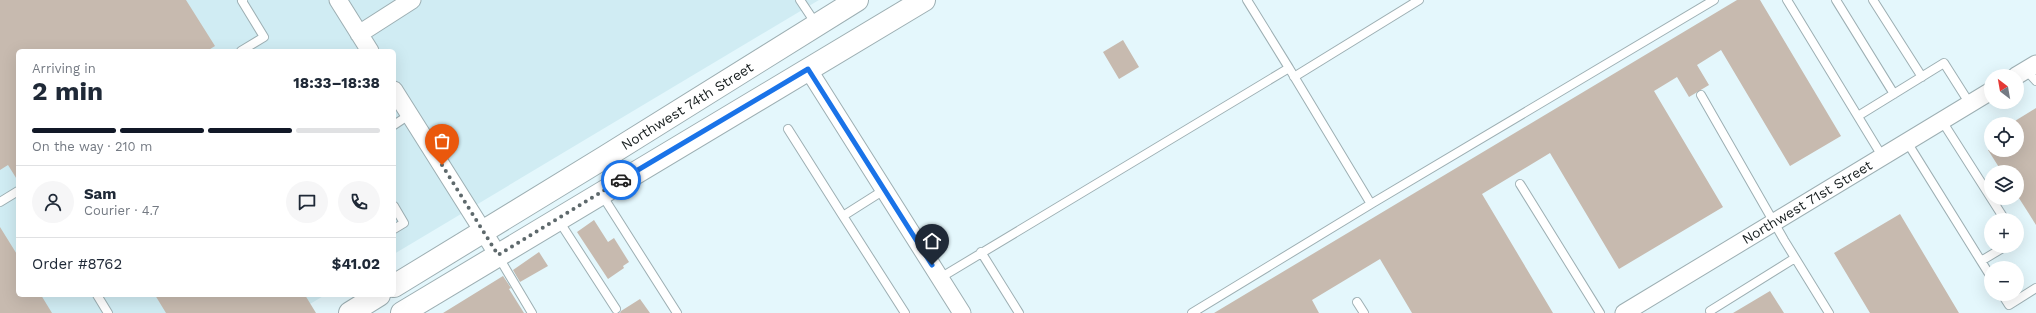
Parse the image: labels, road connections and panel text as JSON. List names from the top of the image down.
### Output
{
  "streets": {
    "main road": ["Northwest 74th Street"],
    "street": ["Northwest 71st Street"]
  },
  "north": "top left",
  "page": {
    "heading": ["2 min", "Arriving in", "18:33–18:38"],
    "panel": [
      "Sam",
      "Courier · 4.7",
      "Order #8762",
      "$41.02"
    ],
    "map_buttons": ["+", "−"],
    "bar": "On the way · 210 m"
  }
}
